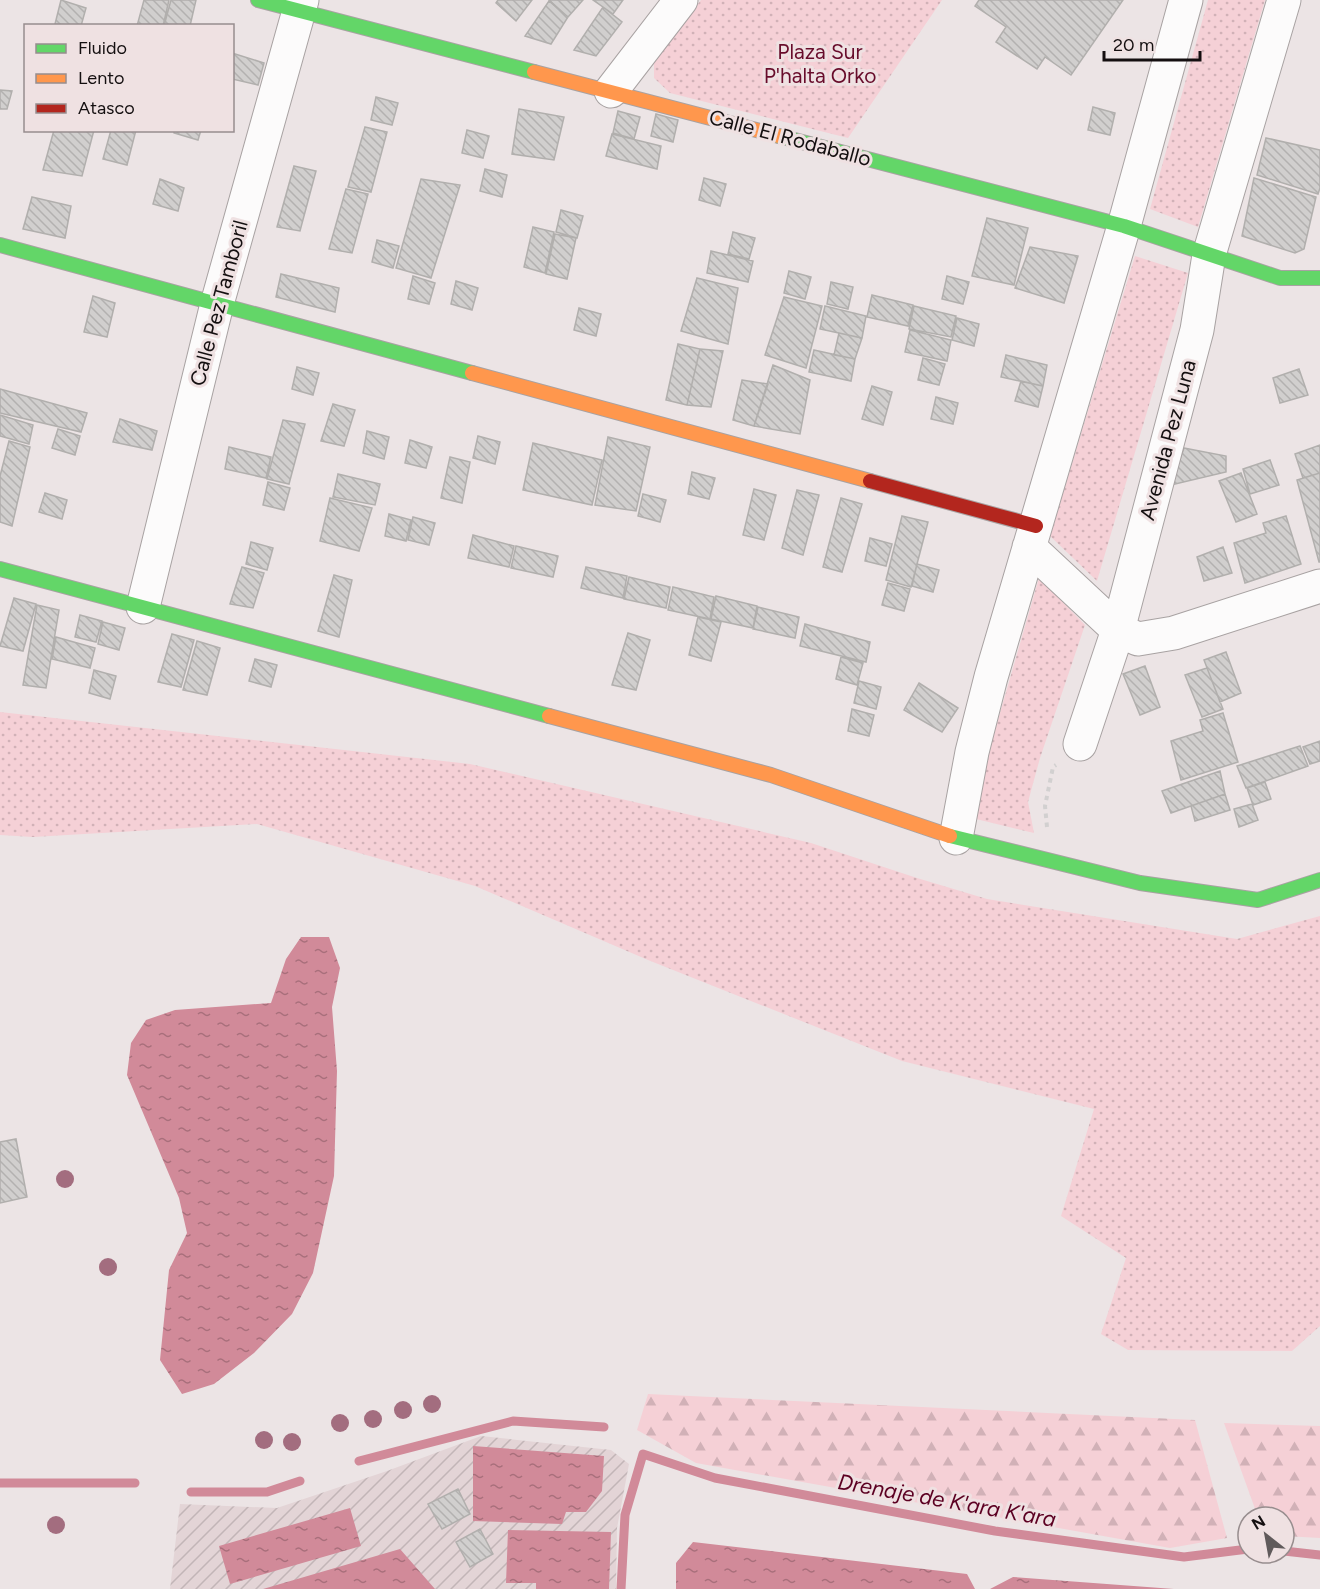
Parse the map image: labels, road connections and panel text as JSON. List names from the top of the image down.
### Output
{
  "streets": {
    "street": ["Calle El Rodaballo", "Calle Pez Tamboril", "Avenida Pez Luna"]
  },
  "crossings": [
    ["Calle El Rodaballo", "Calle Pez Tamboril"],
    ["Calle El Rodaballo", "Avenida Pez Luna"]
  ],
  "water": ["Drenaje de K'ara K'ara"],
  "parks": ["Plaza Sur P'halta Orko"],
  "legend": ["Fluido", "Lento", "Atasco"],
  "scale_bar": "20 m",
  "north": "top left"
}
